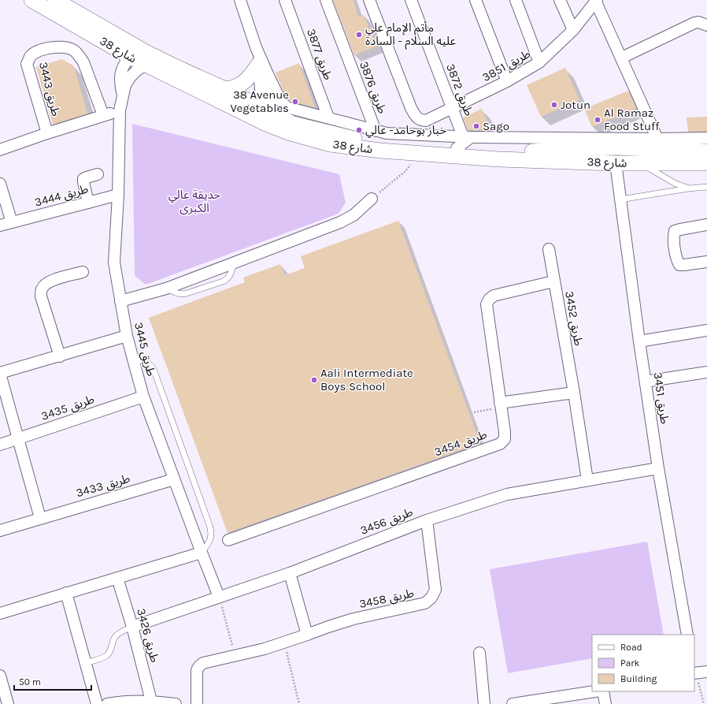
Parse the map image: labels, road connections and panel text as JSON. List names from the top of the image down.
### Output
{
  "streets": {
    "street": [
      "شارع 38",
      "طريق 3877",
      "طريق 3851",
      "طريق 3876",
      "طريق 3443",
      "طريق 3872",
      "طريق 3444",
      "طريق 3452",
      "طريق 3445",
      "طريق 3451",
      "طريق 3435",
      "طريق 3454",
      "طريق 3433",
      "طريق 3456",
      "طريق 3458",
      "طريق 3426"
    ]
  },
  "crossings": [
    ["شارع 38", "طريق 3872"],
    ["شارع 38", "طريق 3451"],
    ["طريق 3851", "طريق 3872"],
    ["طريق 3443", "طريق 3445"],
    ["طريق 3444", "طريق 3445"],
    ["طريق 3452", "طريق 3454"],
    ["طريق 3452", "طريق 3456"],
    ["طريق 3445", "طريق 3435"],
    ["طريق 3445", "طريق 3433"],
    ["طريق 3445", "طريق 3456"],
    ["طريق 3451", "طريق 3456"],
    ["طريق 3456", "طريق 3458"],
    ["طريق 3456", "طريق 3426"]
  ],
  "parks": ["حديقة عالي الكبرى"],
  "places": [
    "مأتم الإمام علي عليه السلام - السادة",
    "38 Avenue Vegetables",
    "Jotun",
    "Al Ramaz Food Stuff",
    "Sago",
    "خباز بوحامد- عالي",
    "Aali Intermediate Boys School"
  ],
  "legend": ["Road", "Park", "Building"],
  "scale_bar": "50 m"
}
